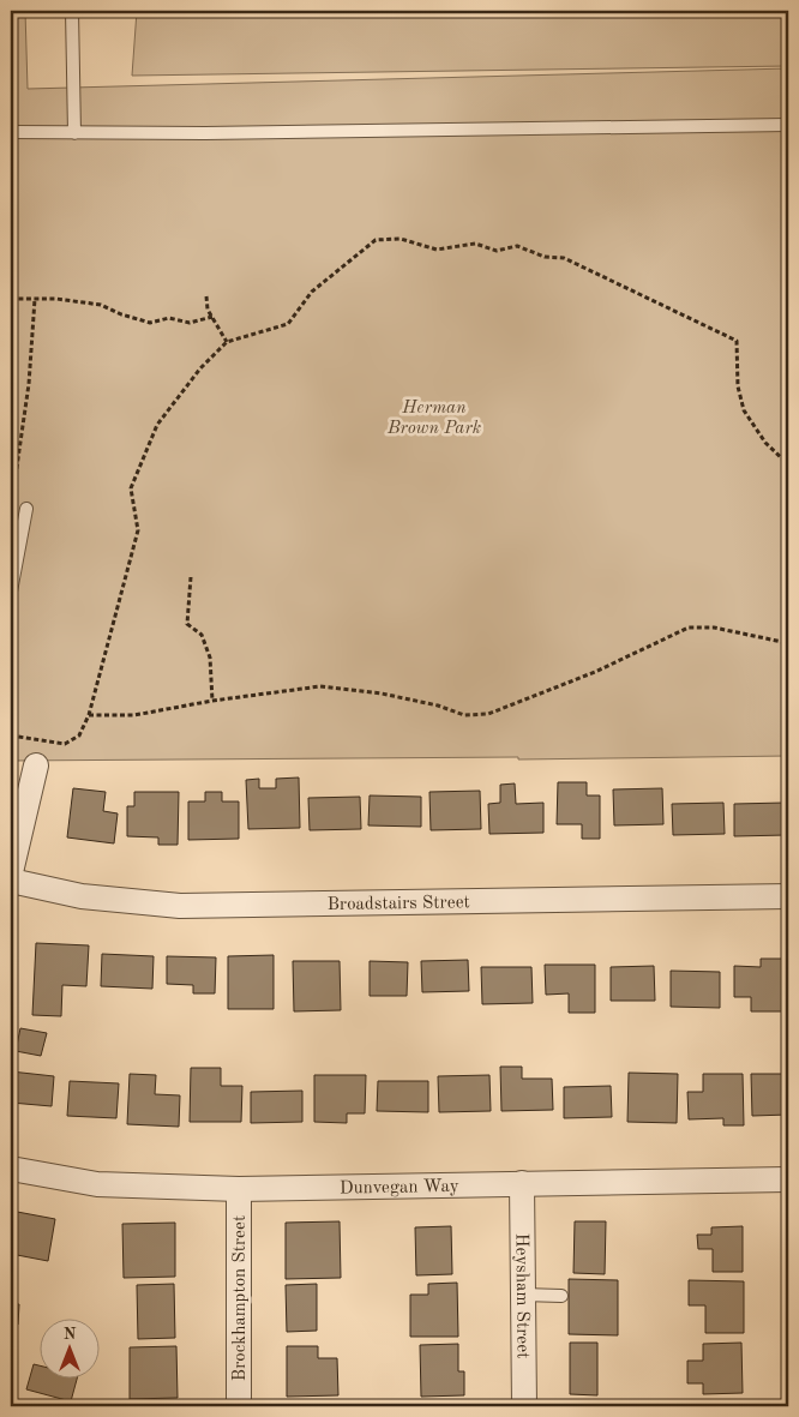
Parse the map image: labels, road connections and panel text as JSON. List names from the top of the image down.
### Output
{
  "streets": {
    "street": [
      "Broadstairs Street",
      "Dunvegan Way",
      "Heysham Street",
      "Brockhampton Street"
    ]
  },
  "crossings": [
    ["Dunvegan Way", "Heysham Street"],
    ["Dunvegan Way", "Brockhampton Street"]
  ],
  "parks": ["Herman Brown Park"],
  "north": "top"
}
